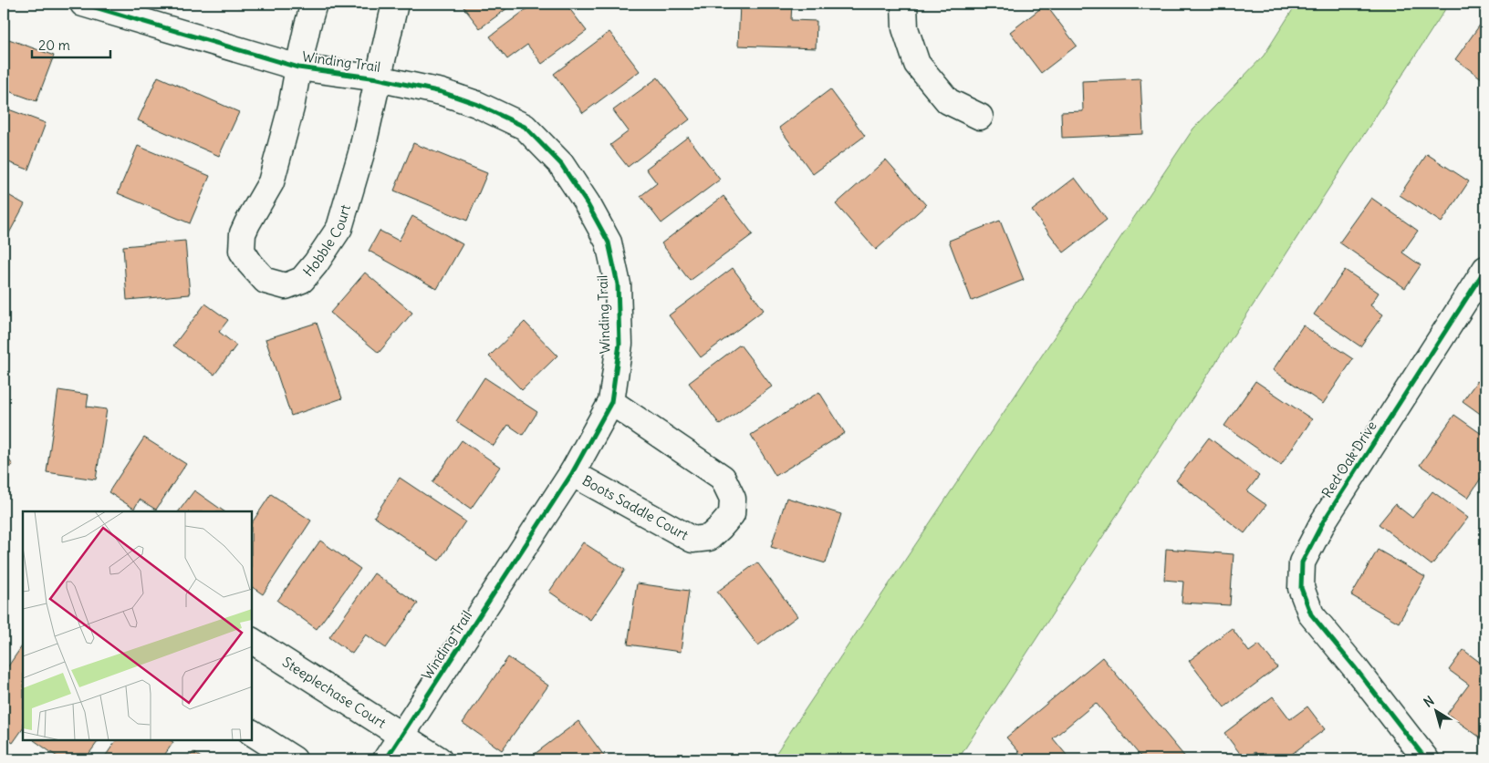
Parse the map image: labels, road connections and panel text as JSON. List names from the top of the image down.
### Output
{
  "streets": {
    "street": [
      "Winding Trail",
      "Hobble Court",
      "Red Oak Drive",
      "Boots Saddle Court",
      "Steeplechase Court"
    ]
  },
  "crossings": [
    ["Winding Trail", "Hobble Court"],
    ["Winding Trail", "Boots Saddle Court"],
    ["Winding Trail", "Steeplechase Court"]
  ],
  "scale_bar": "20 m",
  "north": "top left"
}
